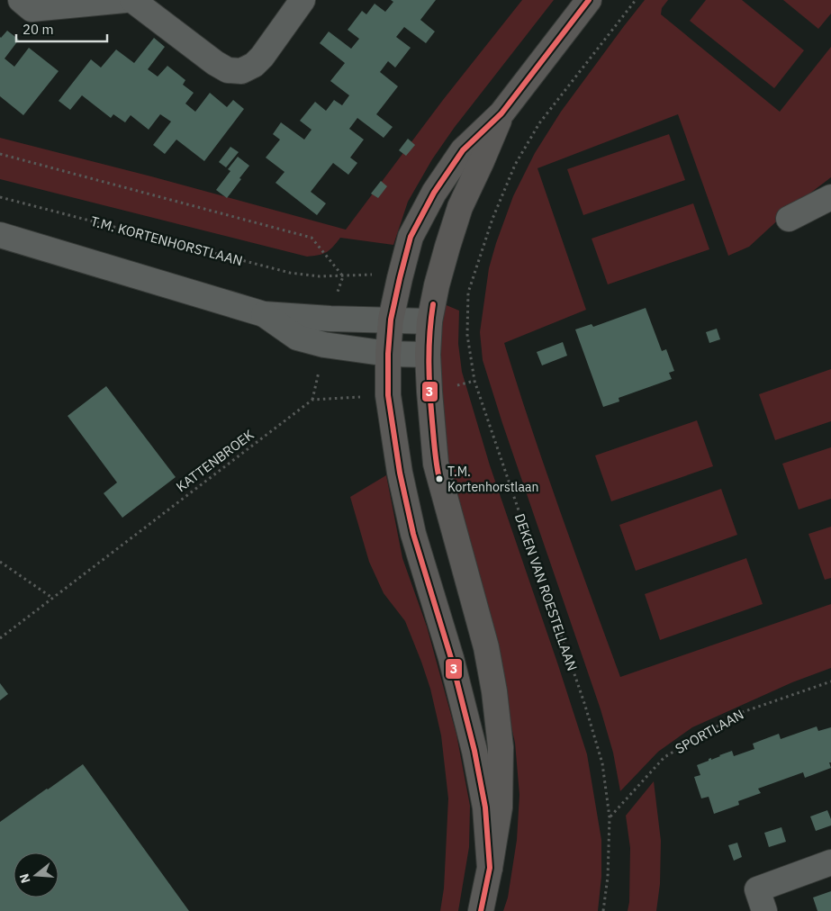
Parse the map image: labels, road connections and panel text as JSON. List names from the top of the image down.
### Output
{
  "streets": {
    "path": [
      "T.M. KORTENHORSTLAAN",
      "KATTENBROEK",
      "DEKEN VAN ROESTELLAAN",
      "SPORTLAAN"
    ]
  },
  "crossings": [
    ["DEKEN VAN ROESTELLAAN", "SPORTLAAN"]
  ],
  "places": ["T.M. Kortenhorstlaan"],
  "lines": ["transit line 3"],
  "scale_bar": "20 m",
  "north": "left"
}
